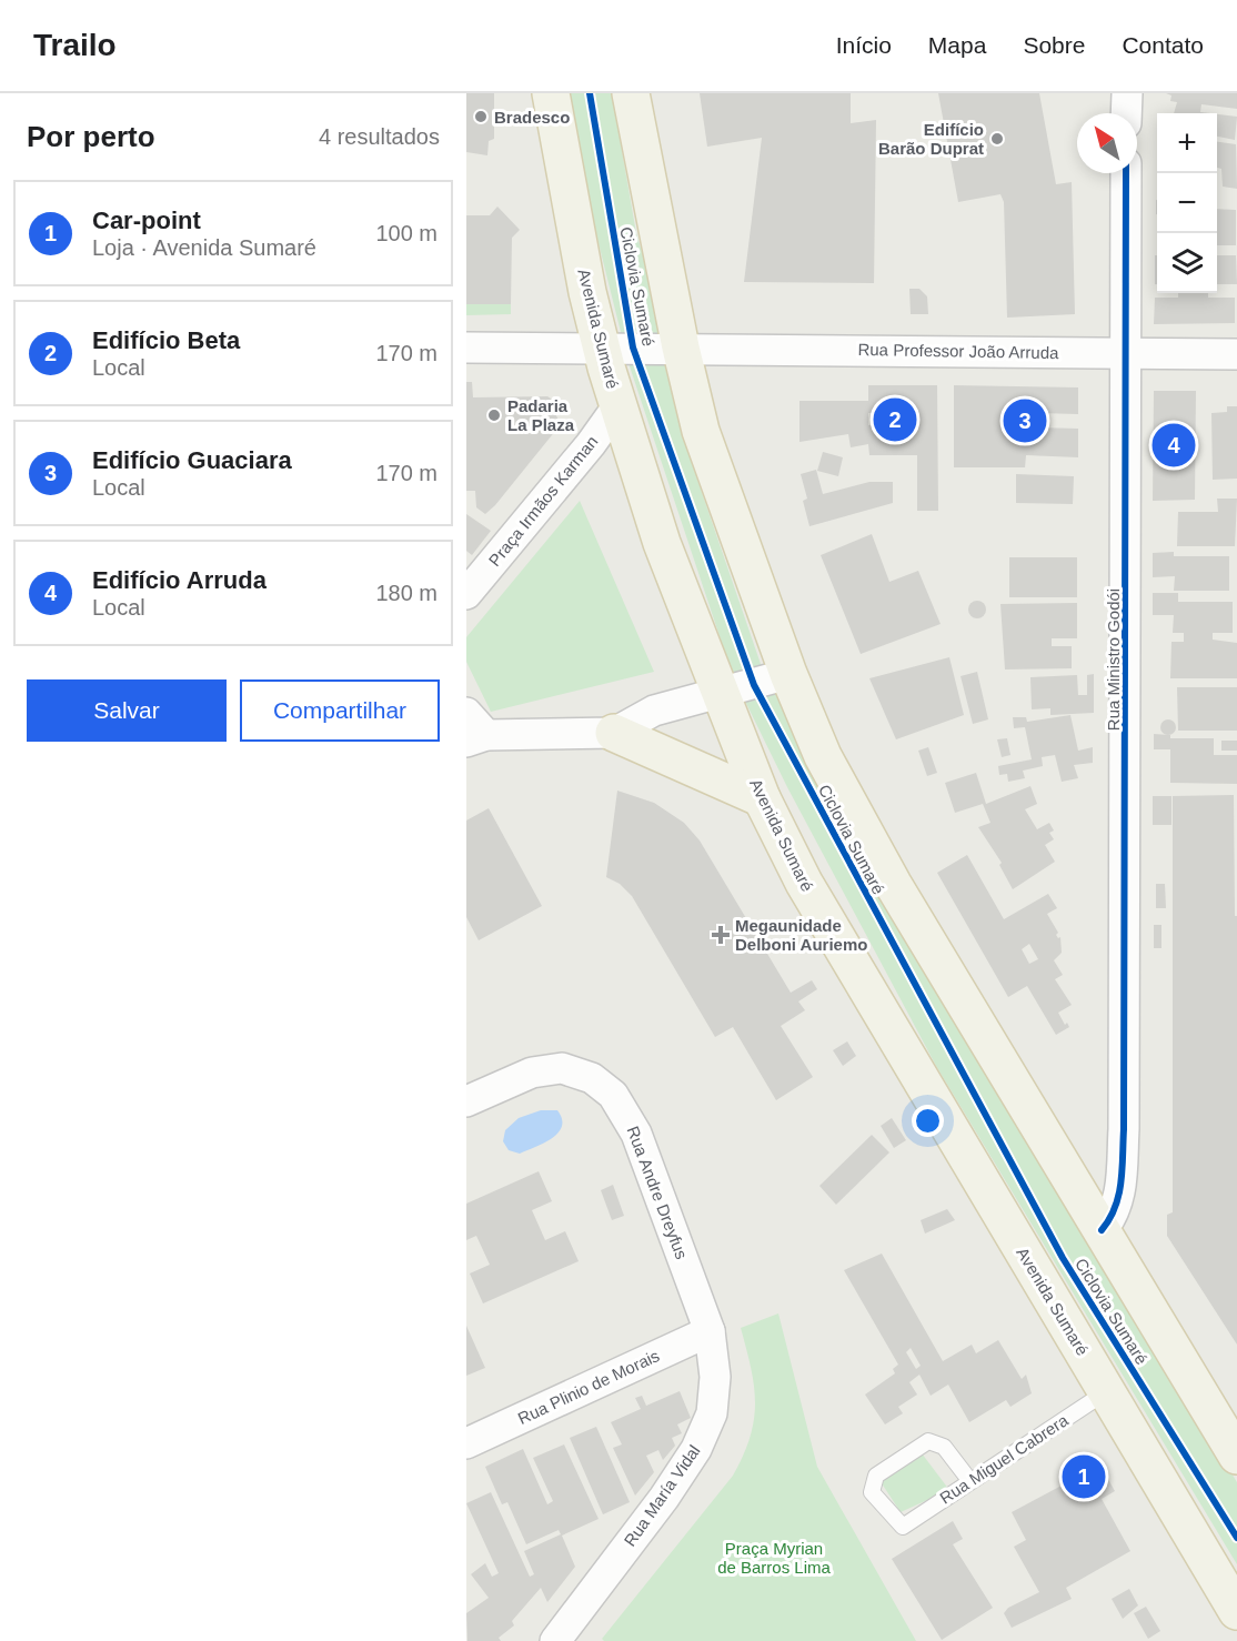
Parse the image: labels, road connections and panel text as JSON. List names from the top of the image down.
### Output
{
  "streets": {
    "main road": ["Avenida Sumaré"],
    "street": [
      "Rua Professor João Arruda",
      "Praça Irmãos Karman",
      "Rua Ministro Godói",
      "Rua Andre Dreyfus",
      "Rua Plinio de Morais",
      "Rua María Vidal"
    ],
    "lane": ["Rua Miguel Cabrera"],
    "cycle path": ["Ciclovia Sumaré"]
  },
  "crossings": [
    ["Avenida Sumaré", "Rua Professor João Arruda"],
    ["Avenida Sumaré", "Praça Irmãos Karman"],
    ["Avenida Sumaré", "Rua Miguel Cabrera"],
    ["Rua Professor João Arruda", "Rua Ministro Godói"],
    ["Rua Andre Dreyfus", "Rua Plinio de Morais"],
    ["Rua Andre Dreyfus", "Rua María Vidal"],
    ["Rua Plinio de Morais", "Rua María Vidal"]
  ],
  "parks": ["Praça Myrian de Barros Lima"],
  "places": {
    "other": ["Bradesco", "Edifício Barão Duprat", "Padaria La Plaza"],
    "health": ["Megaunidade Delboni Auriemo"]
  },
  "north": "top left",
  "page": {
    "header": "Trailo",
    "nav": [
      "Início",
      "Mapa",
      "Sobre",
      "Contato"
    ],
    "heading": ["Por perto", "4 resultados"],
    "map_buttons": ["+", "−"],
    "list": [
      {
        "mark": "1",
        "name": "Car-point",
        "note": "Loja · Avenida Sumaré",
        "value": "100 m"
      },
      {
        "mark": "2",
        "name": "Edifício Beta",
        "note": "Local",
        "value": "170 m"
      },
      {
        "mark": "3",
        "name": "Edifício Guaciara",
        "note": "Local",
        "value": "170 m"
      },
      {
        "mark": "4",
        "name": "Edifício Arruda",
        "note": "Local",
        "value": "180 m"
      }
    ],
    "pins": [
      "2",
      "3",
      "4",
      "1"
    ],
    "buttons": ["Salvar", "Compartilhar"]
  }
}
